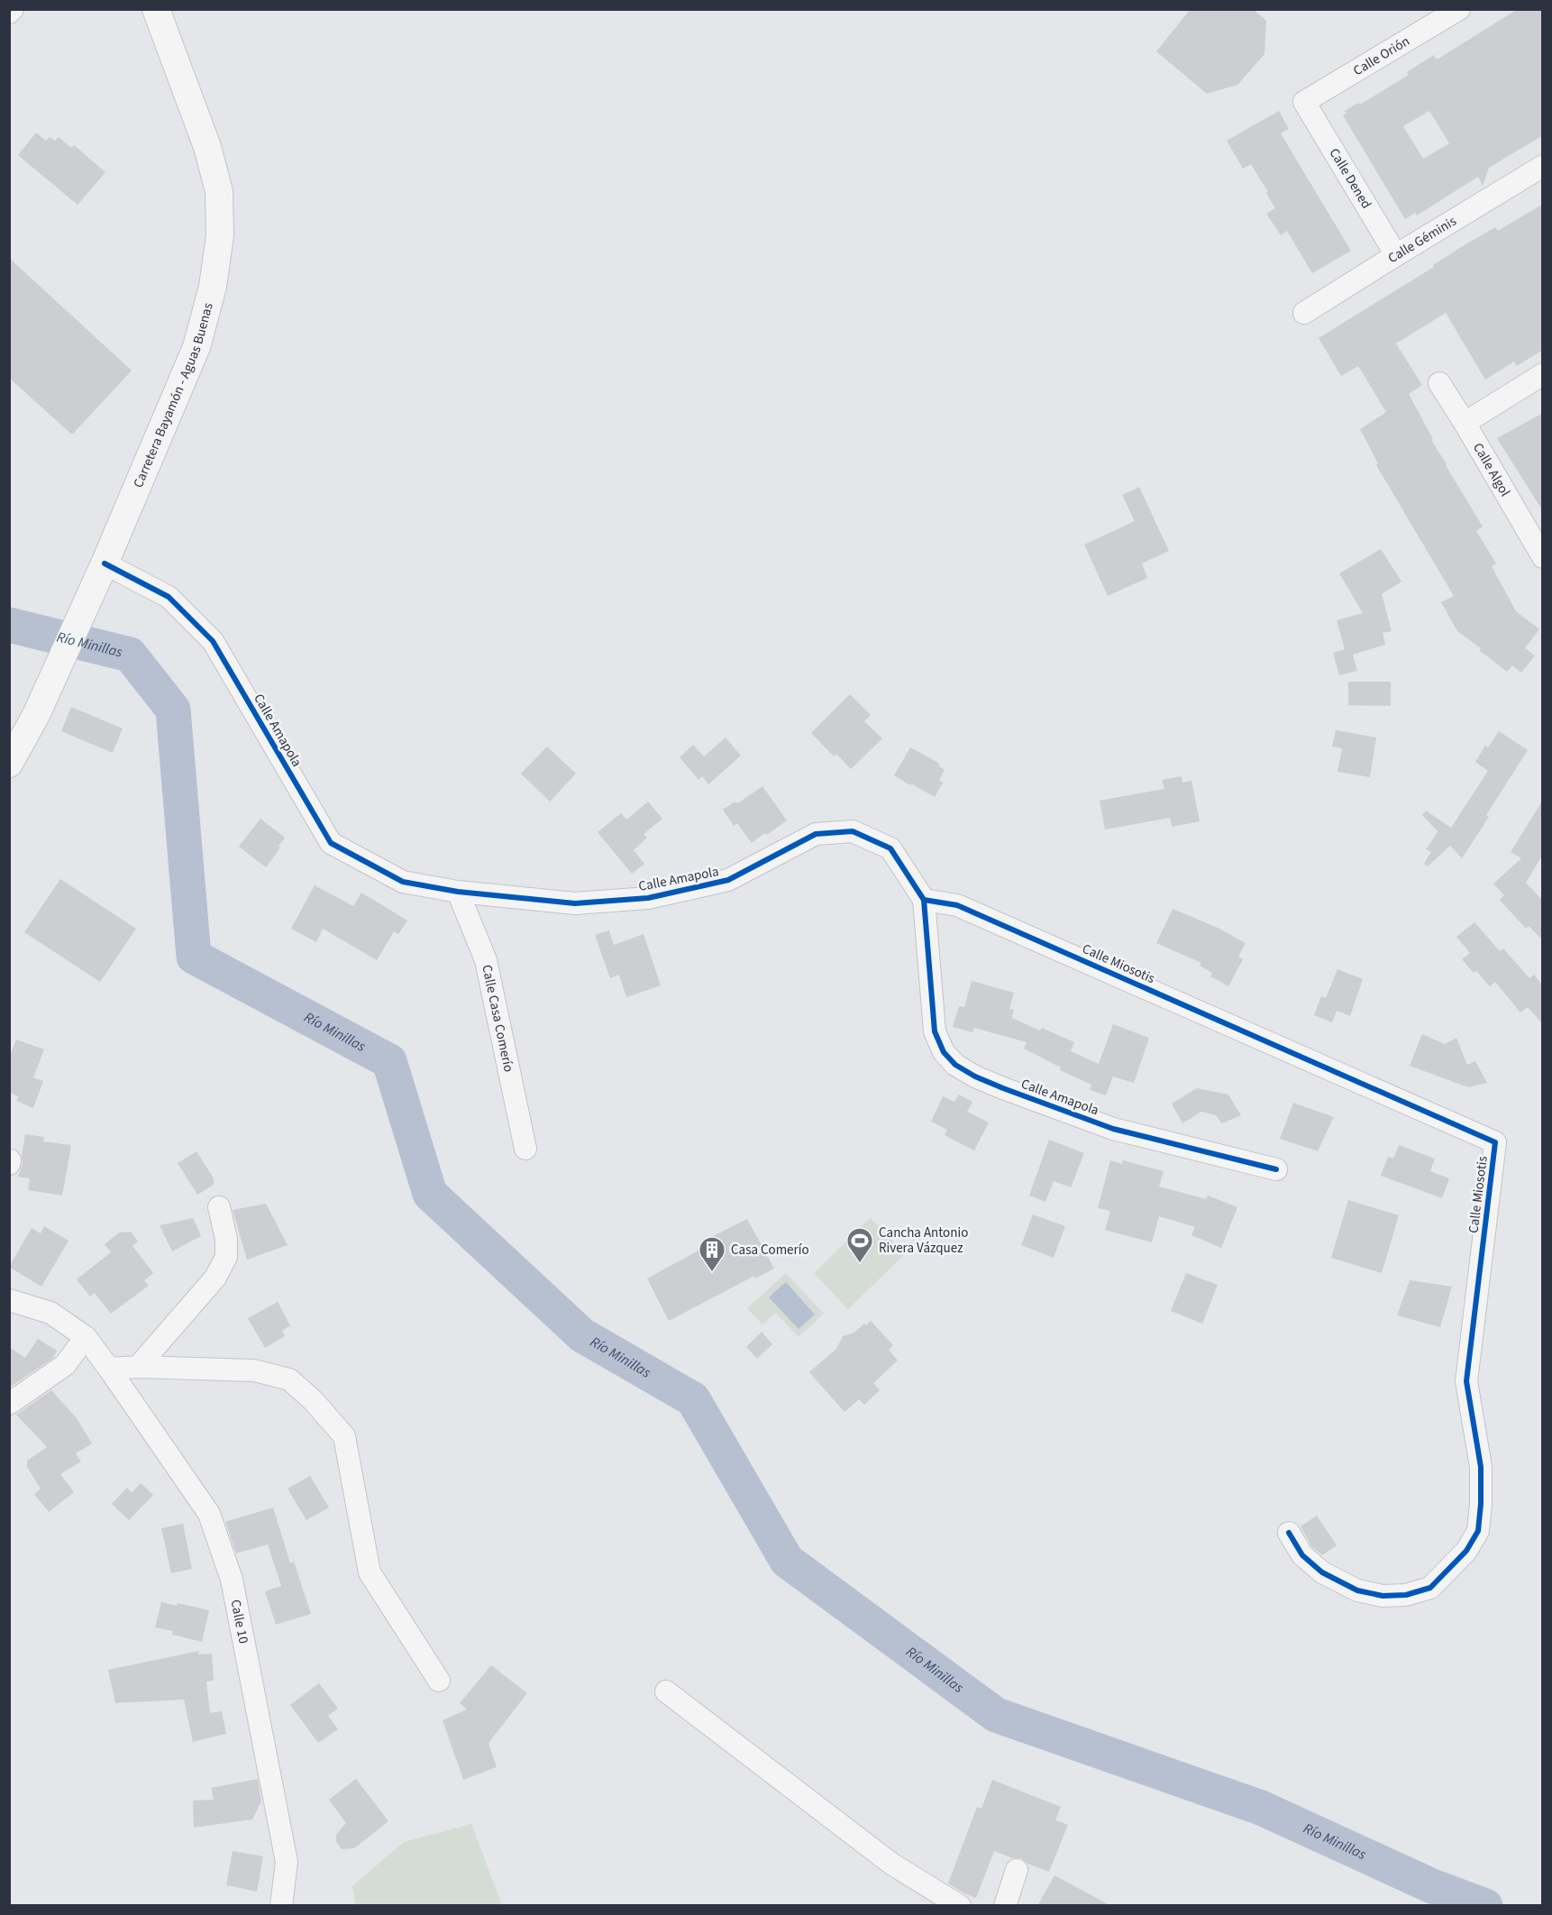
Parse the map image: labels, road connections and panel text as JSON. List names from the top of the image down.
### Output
{
  "streets": {
    "street": [
      "Calle Orión",
      "Calle Dened",
      "Calle Géminis",
      "Carretera Bayamón - Aguas Buenas",
      "Calle Algol",
      "Calle Amapola",
      "Calle Miosotis",
      "Calle Casa Comerío",
      "Calle 10"
    ]
  },
  "crossings": [
    ["Calle Orión", "Calle Dened"],
    ["Calle Dened", "Calle Géminis"],
    ["Carretera Bayamón - Aguas Buenas", "Calle Amapola"],
    ["Calle Amapola", "Calle Miosotis"],
    ["Calle Amapola", "Calle Casa Comerío"]
  ],
  "water": ["Río Minillas"],
  "places": {
    "sports": ["Cancha Antonio Rivera Vázquez"],
    "building": ["Casa Comerío"]
  }
}
